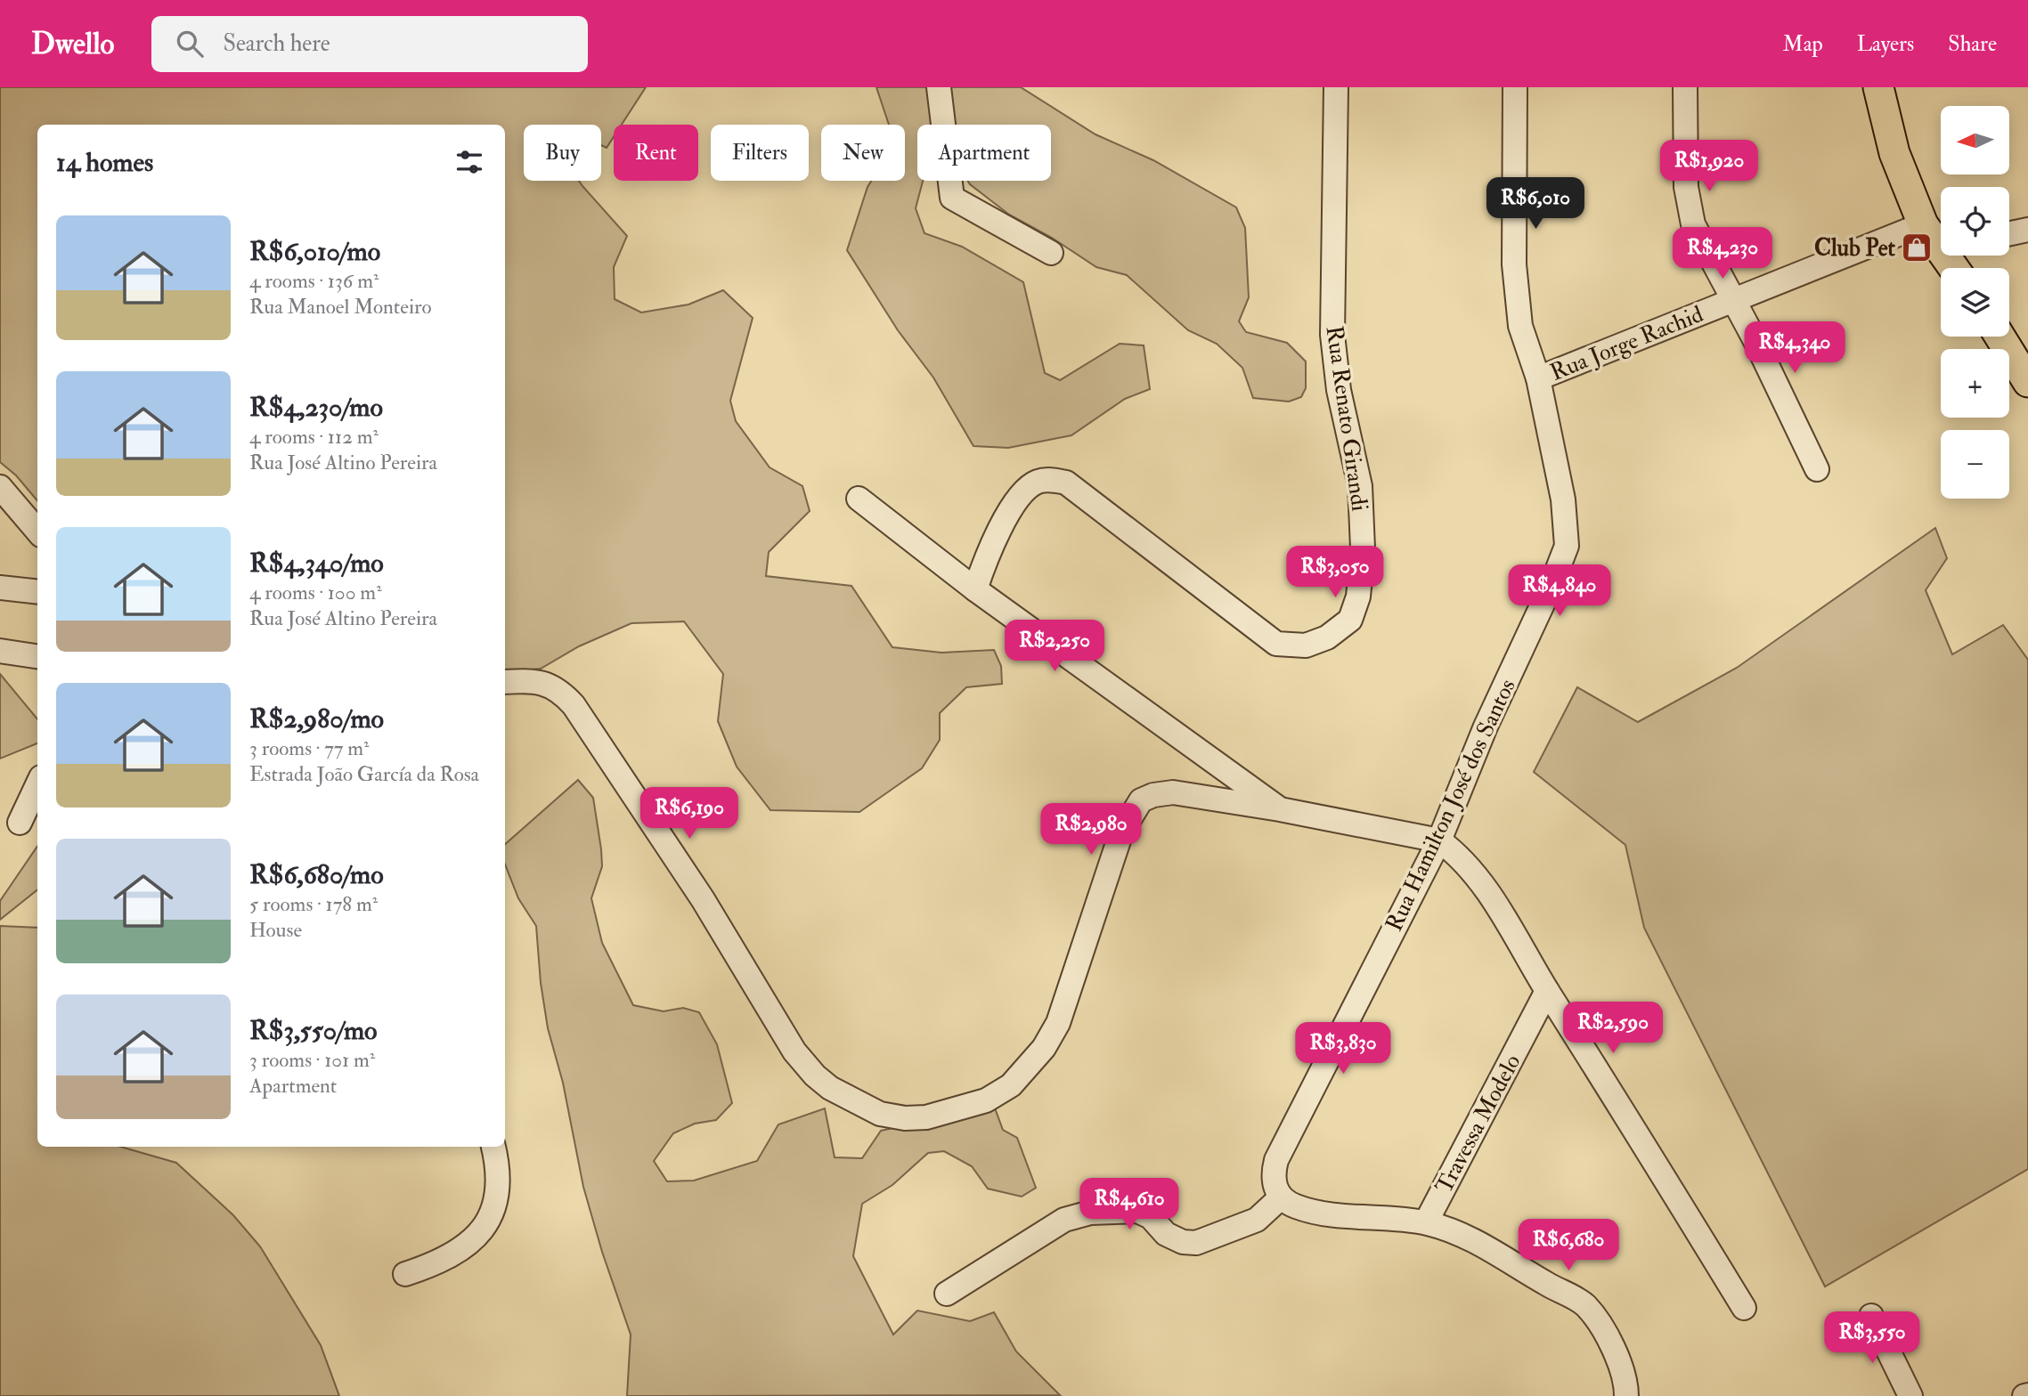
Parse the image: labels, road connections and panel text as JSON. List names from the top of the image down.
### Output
{
  "streets": {
    "street": [
      "Rua Jorge Rachid",
      "Rua Renato Girandi",
      "Rua Hamilton José dos Santos",
      "Travessa Modelo"
    ]
  },
  "crossings": [
    ["Rua Jorge Rachid", "Rua Hamilton José dos Santos"]
  ],
  "places": {
    "shop": ["Club Pet"]
  },
  "north": "left",
  "page": {
    "header": "Dwello",
    "search": "Search here",
    "nav": ["Map", "Layers", "Share"],
    "map_buttons": ["+", "−"],
    "chip": [
      "Buy",
      "Rent",
      "Filters",
      "New",
      "Apartment"
    ],
    "heading": "14 homes",
    "price": [
      "R$1,920",
      "R$6,010",
      "R$4,230",
      "R$4,340",
      "R$3,050",
      "R$4,840",
      "R$2,250",
      "R$6,190",
      "R$2,980",
      "R$2,590",
      "R$3,830",
      "R$4,610",
      "R$6,680",
      "R$3,550"
    ],
    "list": [
      {
        "name": "R$6,010/mo",
        "note": "4 rooms · 136 m² · Rua Manoel Monteiro"
      },
      {
        "name": "R$4,230/mo",
        "note": "4 rooms · 112 m² · Rua José Altino Pereira"
      },
      {
        "name": "R$4,340/mo",
        "note": "4 rooms · 100 m² · Rua José Altino Pereira"
      },
      {
        "name": "R$2,980/mo",
        "note": "3 rooms · 77 m² · Estrada João García da Rosa"
      },
      {
        "name": "R$6,680/mo",
        "note": "5 rooms · 178 m² · House"
      },
      {
        "name": "R$3,550/mo",
        "note": "3 rooms · 101 m² · Apartment"
      }
    ]
  }
}
